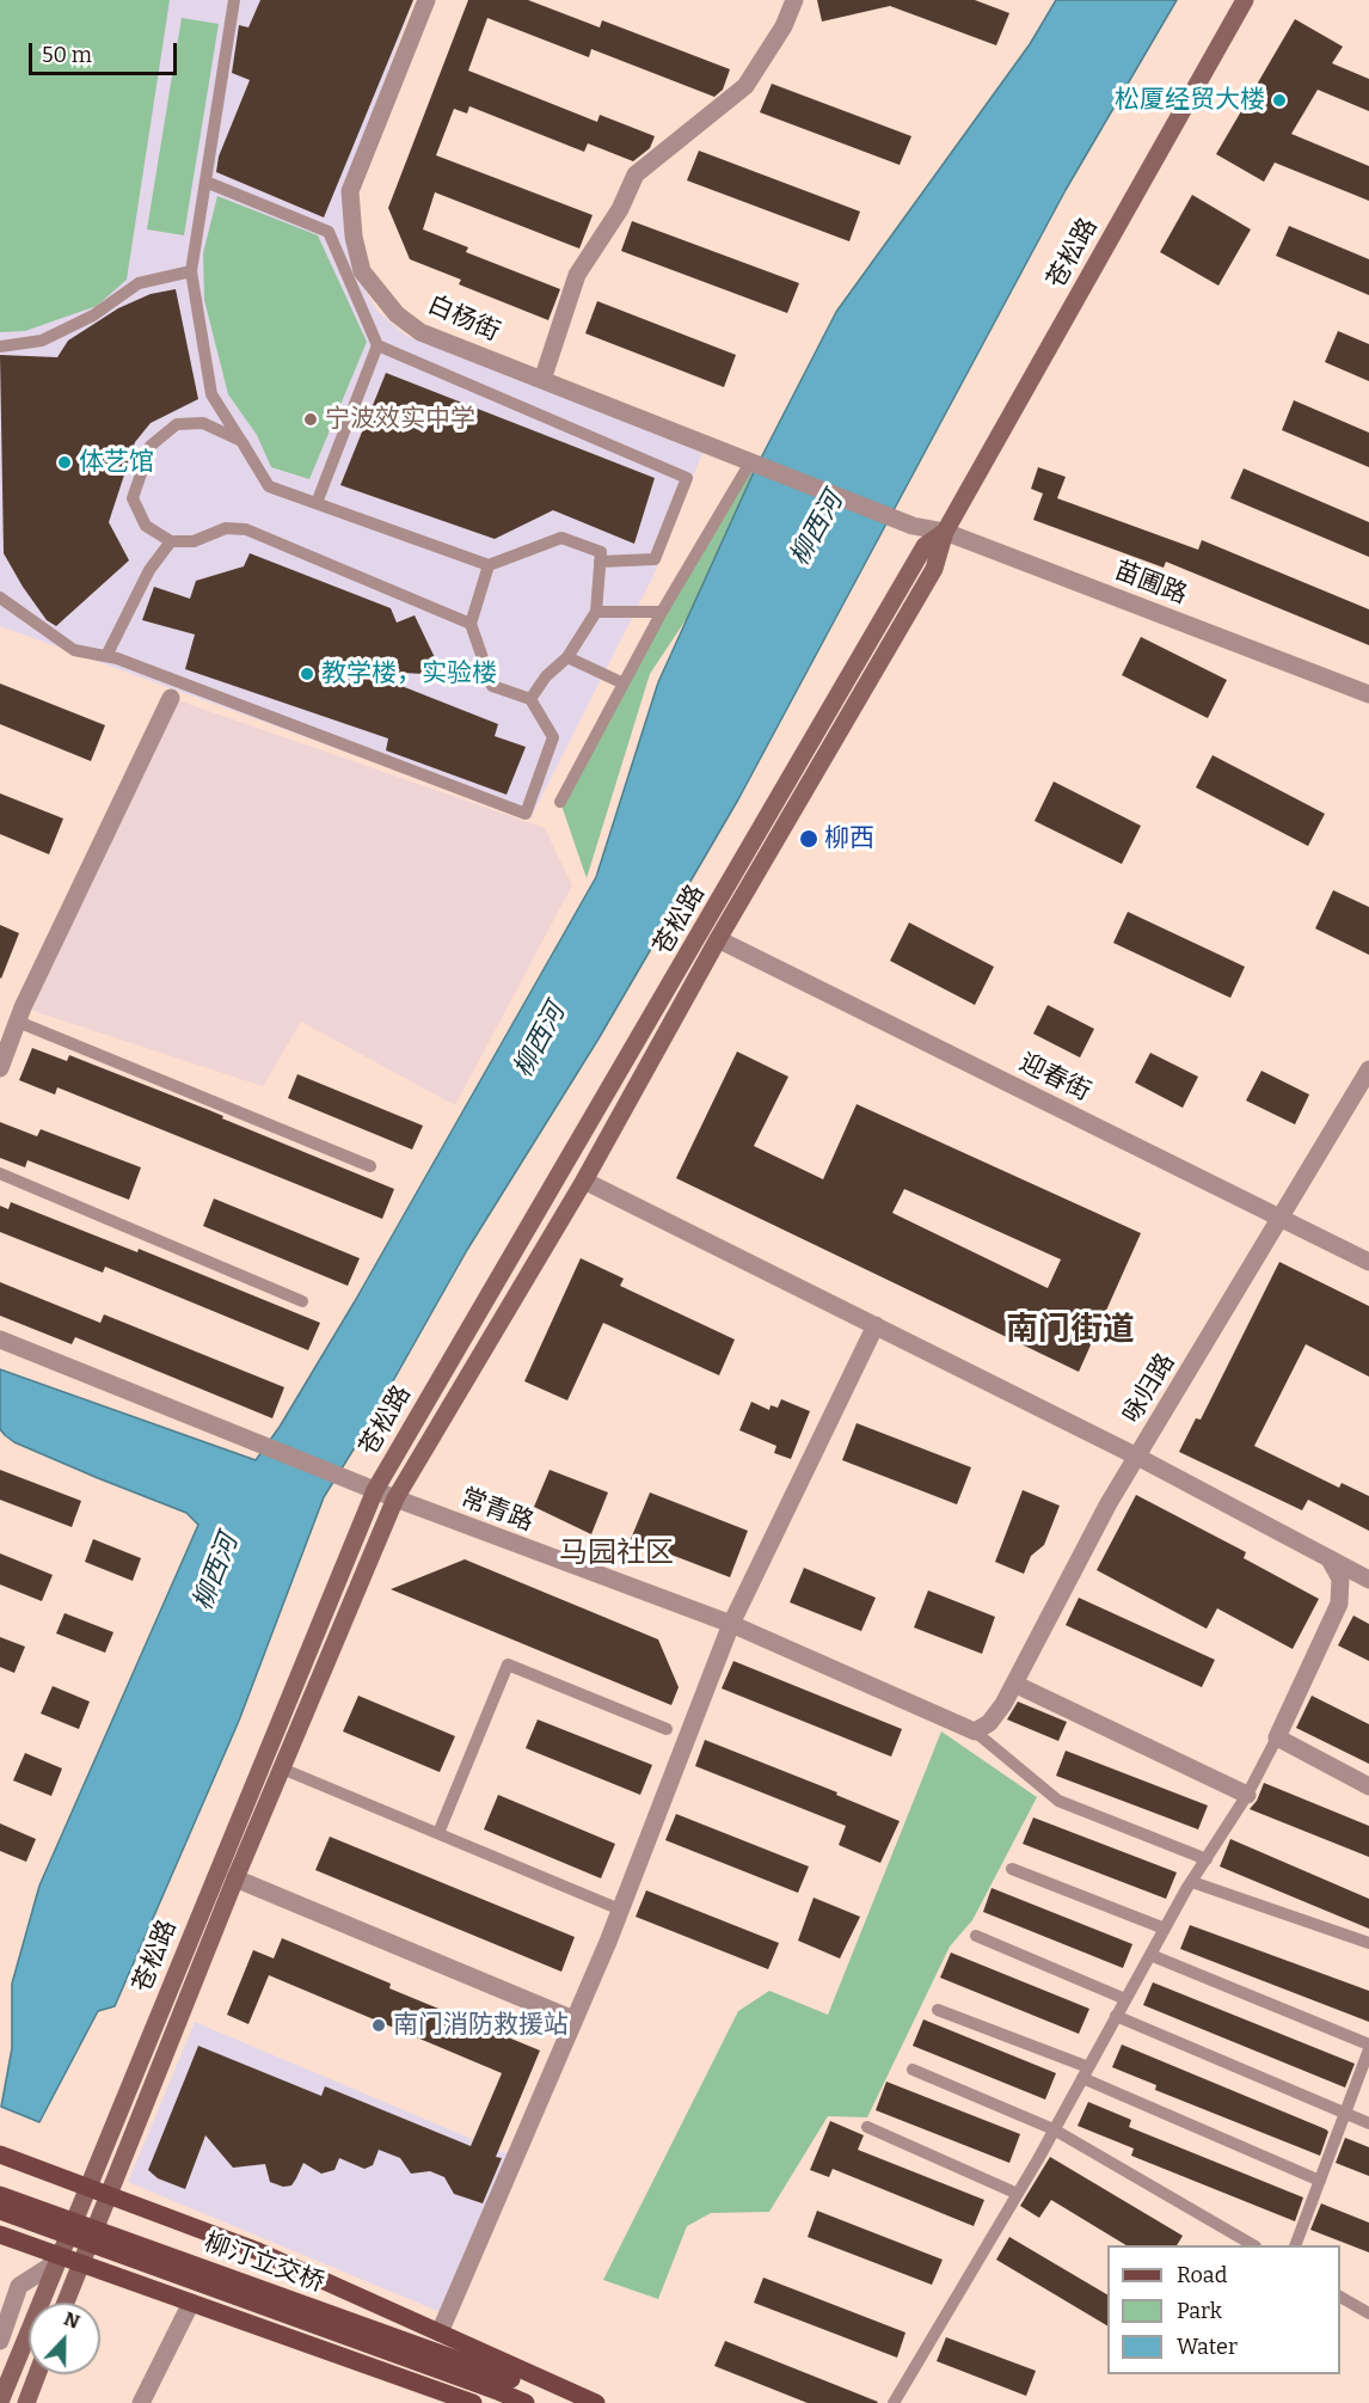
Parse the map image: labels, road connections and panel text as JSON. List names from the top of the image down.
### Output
{
  "streets": {
    "main road": ["苍松路", "柳汀立交桥"],
    "street": [
      "白杨街",
      "苗圃路",
      "迎春街",
      "咏归路",
      "常青路"
    ]
  },
  "crossings": [
    ["苍松路", "苗圃路"],
    ["苍松路", "迎春街"],
    ["苍松路", "常青路"],
    ["白杨街", "苗圃路"],
    ["迎春街", "咏归路"],
    ["咏归路", "常青路"]
  ],
  "districts": ["南门街道", "马园社区"],
  "water": ["柳西河"],
  "places": [
    "松厦经贸大楼",
    "宁波效实中学",
    "体艺馆",
    "教学楼，实验楼",
    "柳西",
    "南门消防救援站"
  ],
  "legend": ["Road", "Park", "Water"],
  "scale_bar": "50 m",
  "north": "top"
}
